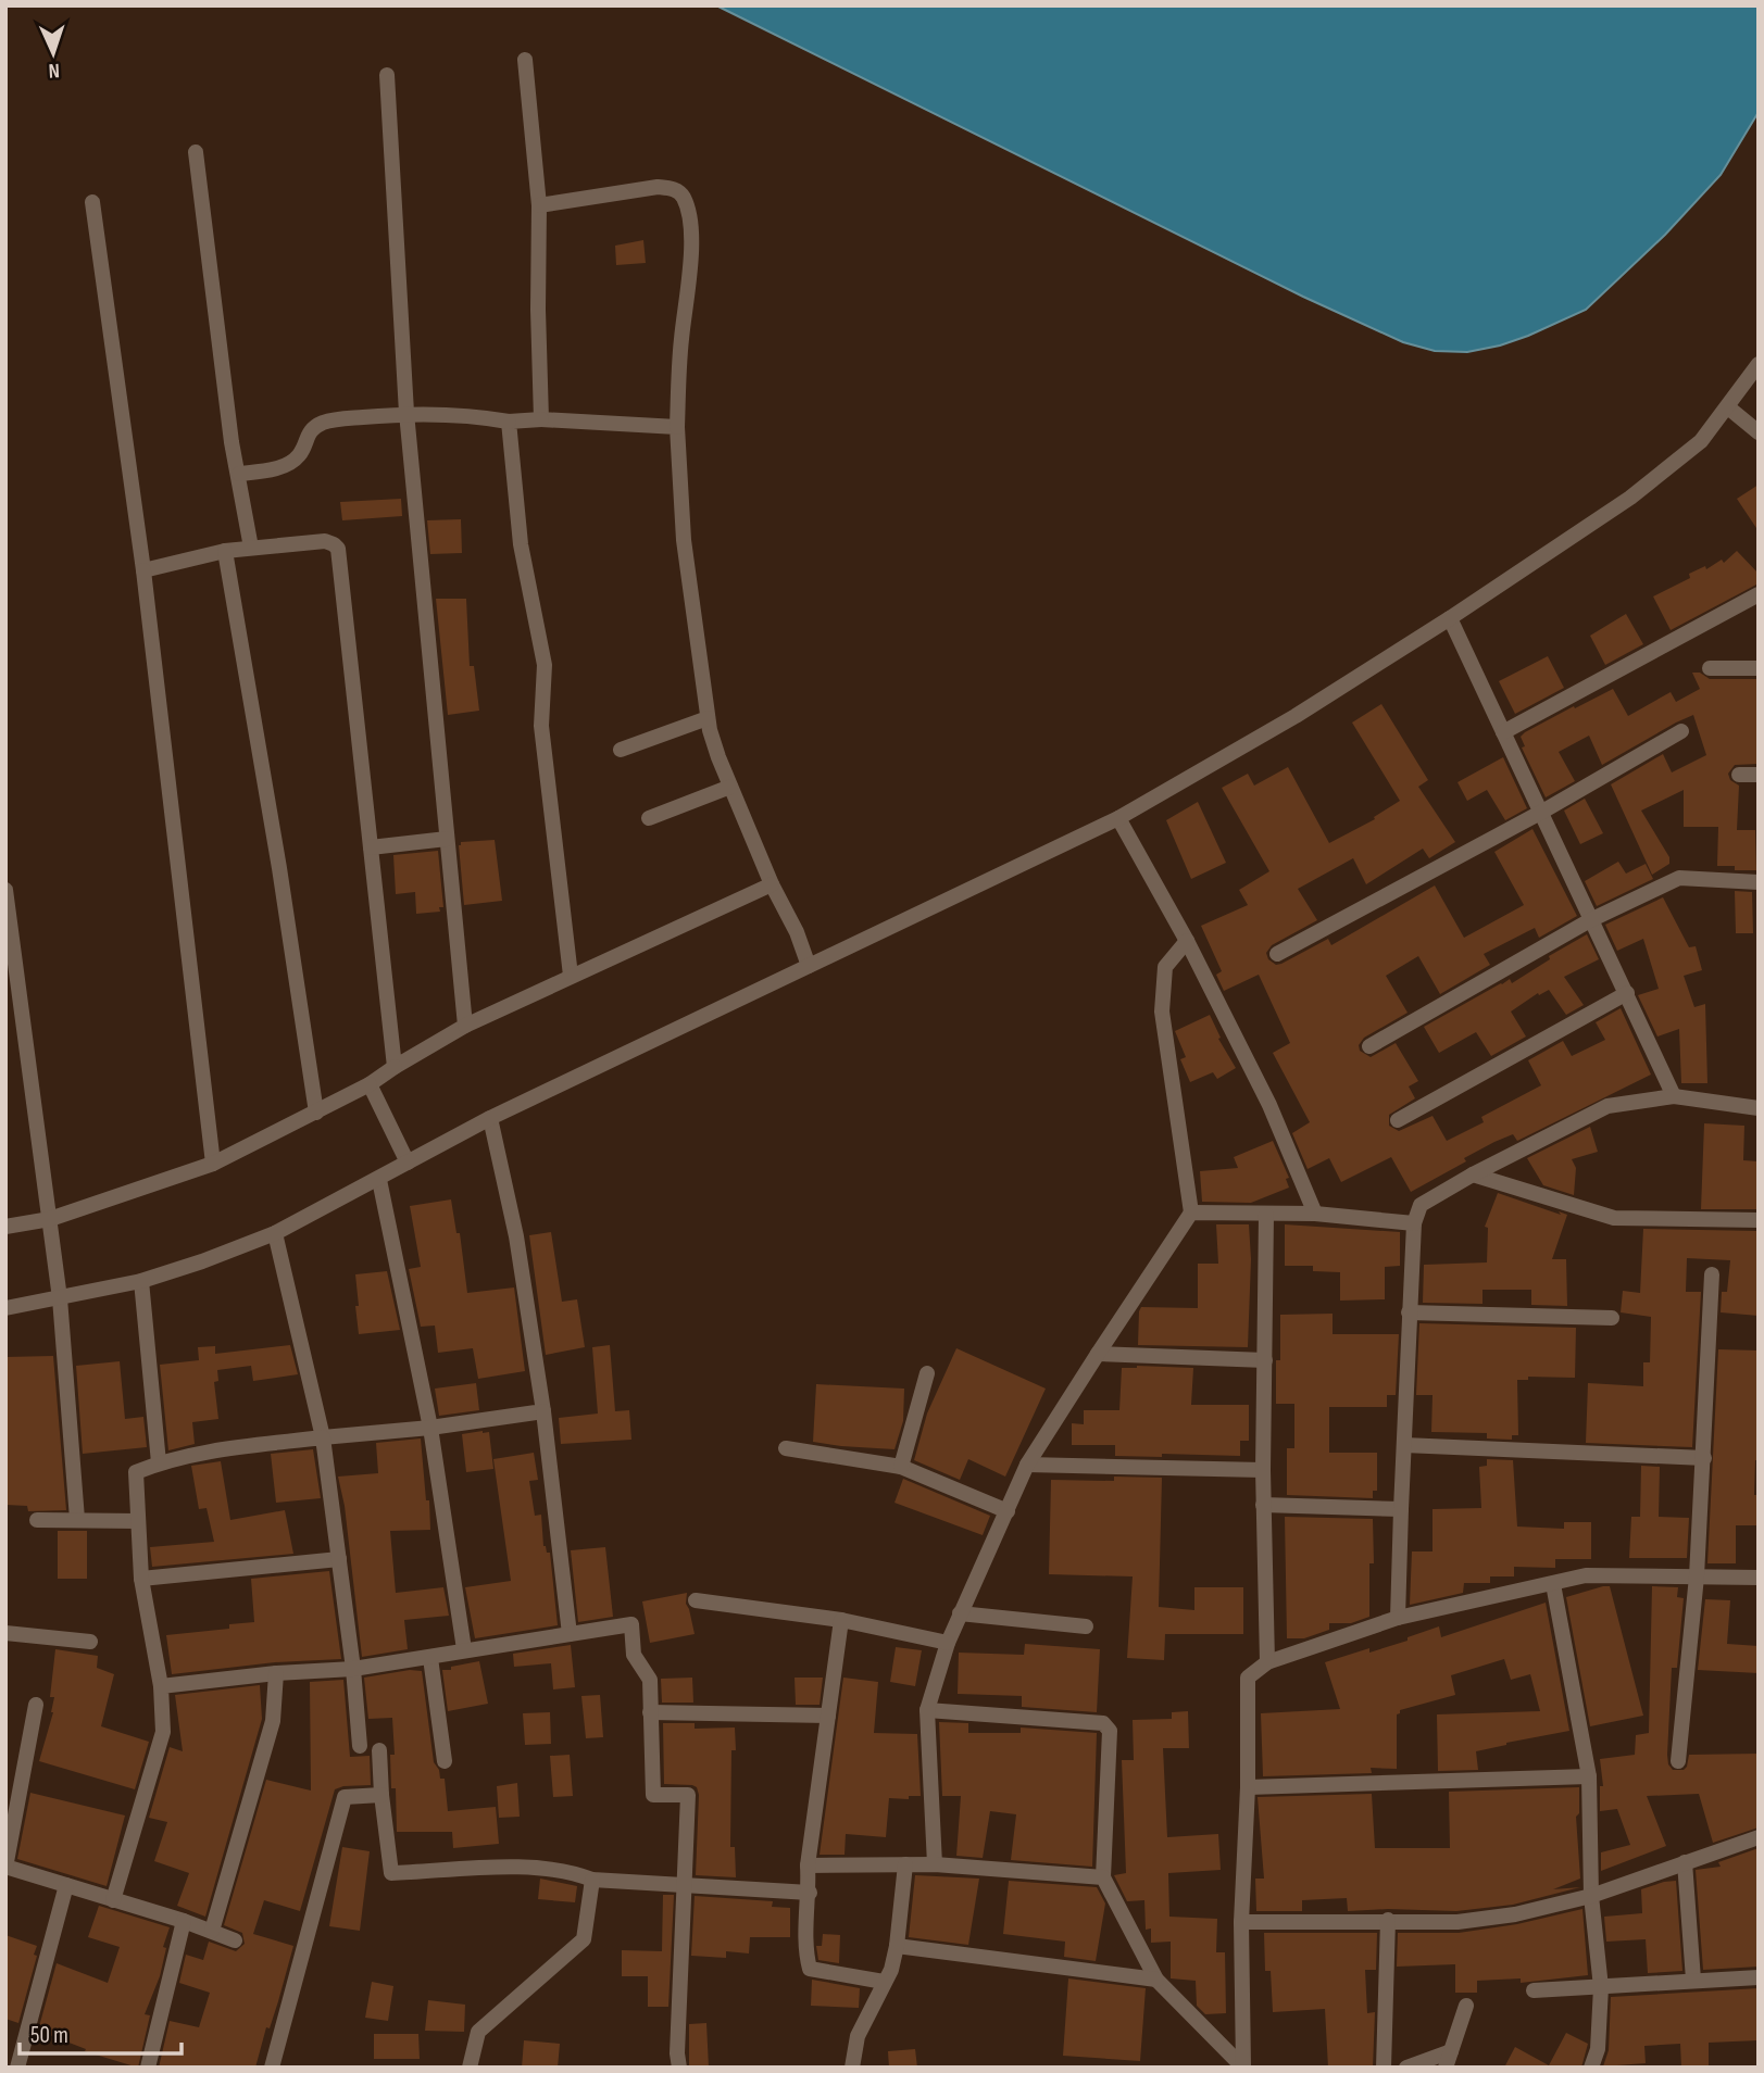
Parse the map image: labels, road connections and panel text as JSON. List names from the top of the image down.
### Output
{
  "scale_bar": "50 m",
  "north": "bottom"
}
